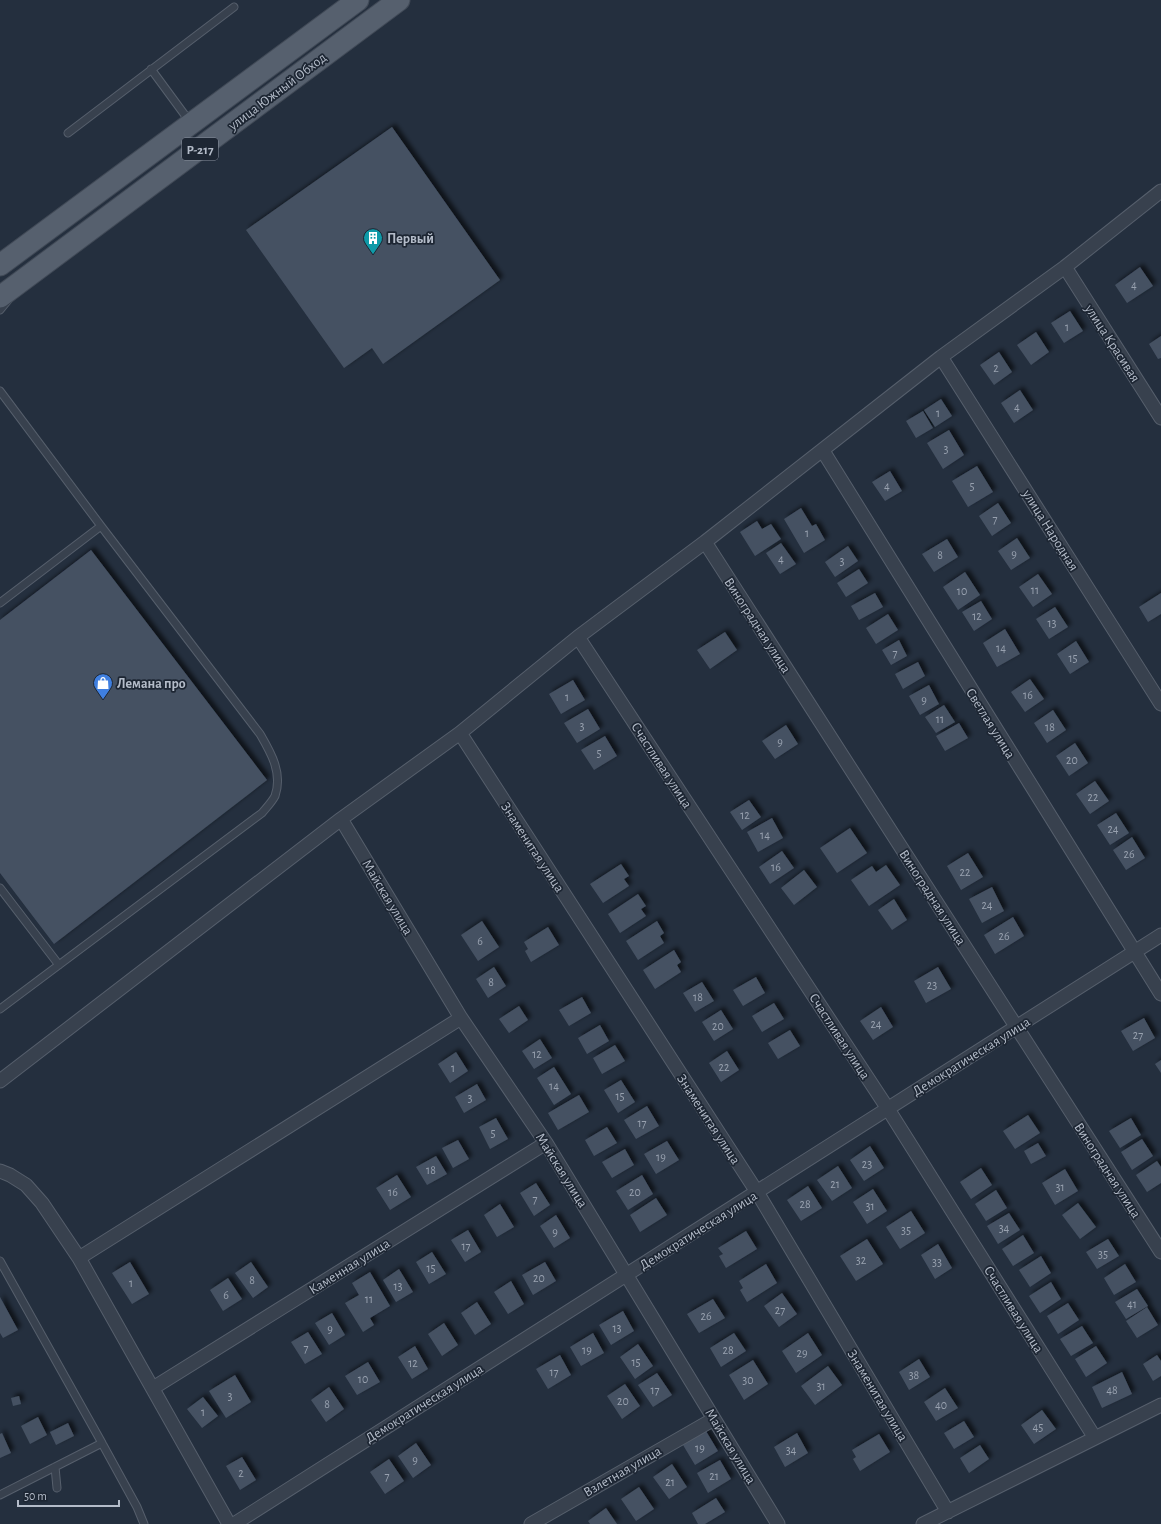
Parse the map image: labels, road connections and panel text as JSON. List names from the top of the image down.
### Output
{
  "streets": {
    "main road": ["улица Южный Обход", "Р-217"],
    "street": [
      "улица Красивая",
      "улица Народная",
      "Виноградная улица",
      "Светлая улица",
      "Счастливая улица",
      "Знаменитая улица",
      "Майская улица",
      "Демократическая улица",
      "Каменная улица",
      "Взлетная улица"
    ]
  },
  "crossings": [
    ["Виноградная улица", "Демократическая улица"],
    ["Светлая улица", "Демократическая улица"],
    ["Счастливая улица", "Демократическая улица"],
    ["Знаменитая улица", "Демократическая улица"],
    ["Майская улица", "Демократическая улица"],
    ["Майская улица", "Каменная улица"],
    ["Майская улица", "Взлетная улица"]
  ],
  "places": {
    "building": ["Первый"],
    "shop": ["Лемана про"]
  },
  "house_numbers": [
    "4",
    "1",
    "2",
    "4",
    "1",
    "3",
    "4",
    "5",
    "7",
    "1",
    "9",
    "8",
    "4",
    "3",
    "11",
    "10",
    "12",
    "13",
    "14",
    "7",
    "15",
    "16",
    "1",
    "9",
    "11",
    "3",
    "18",
    "9",
    "5",
    "20",
    "22",
    "12",
    "24",
    "14",
    "26",
    "16",
    "22",
    "24",
    "26",
    "6",
    "8",
    "23",
    "18",
    "24",
    "20",
    "27",
    "12",
    "22",
    "1",
    "14",
    "15",
    "3",
    "17",
    "5",
    "19",
    "23",
    "18",
    "21",
    "31",
    "16",
    "20",
    "7",
    "28",
    "31",
    "34",
    "35",
    "9",
    "17",
    "35",
    "32",
    "33",
    "15",
    "20",
    "8",
    "1",
    "13",
    "6",
    "11",
    "41",
    "27",
    "26",
    "13",
    "9",
    "7",
    "19",
    "28",
    "29",
    "15",
    "12",
    "17",
    "38",
    "10",
    "30",
    "31",
    "17",
    "48",
    "3",
    "20",
    "8",
    "40",
    "1",
    "45",
    "19",
    "34",
    "9",
    "2",
    "7",
    "21",
    "21"
  ],
  "scale_bar": "50 m"
}
